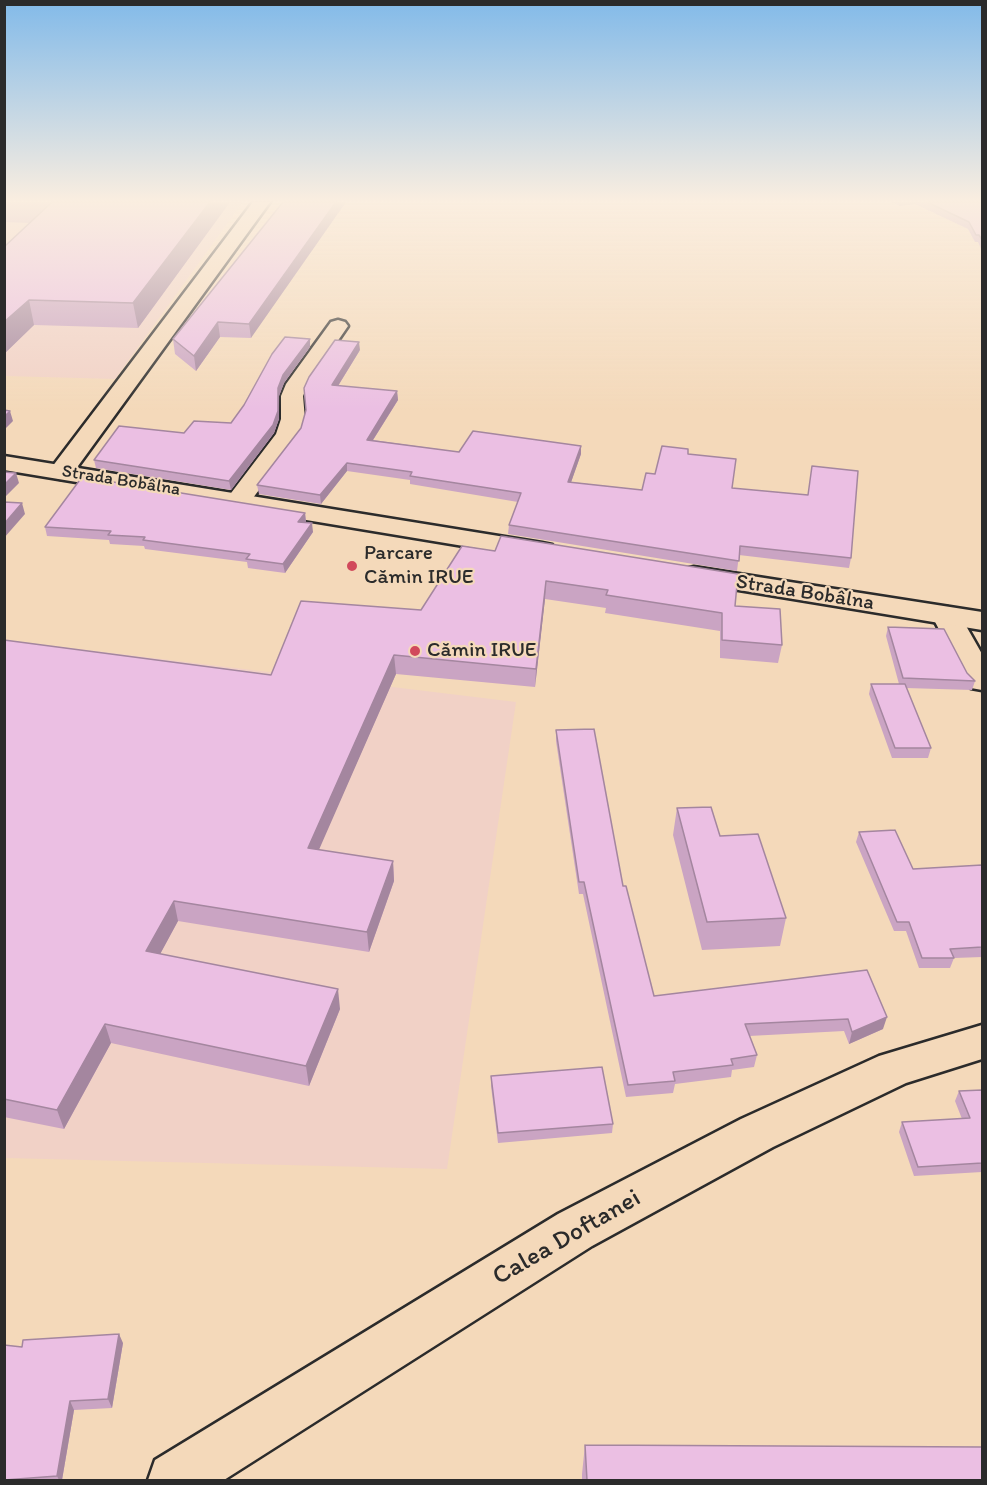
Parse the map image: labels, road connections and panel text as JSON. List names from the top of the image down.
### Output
{
  "streets": {
    "main road": ["Strada Bobâlna", "Calea Doftanei"]
  },
  "places": ["Parcare Cămin IRUE", "Cămin IRUE"]
}
